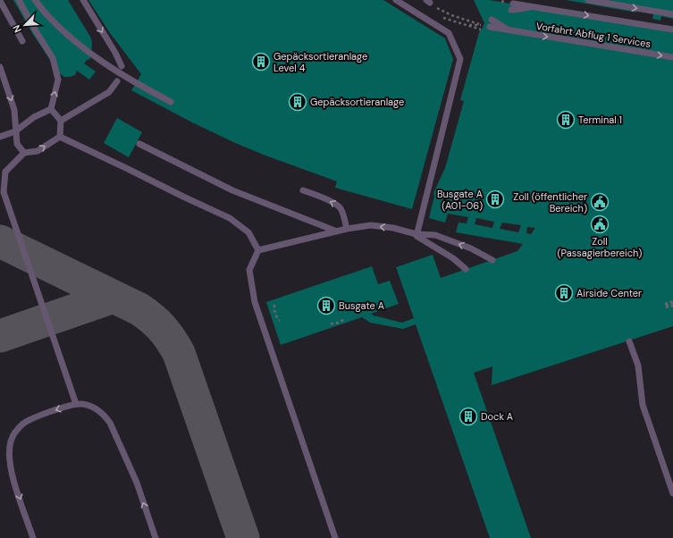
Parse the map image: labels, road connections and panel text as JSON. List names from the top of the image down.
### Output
{
  "streets": {
    "lane": ["Vorfahrt Abflug 1 Services"]
  },
  "places": {
    "building": [
      "Gepäcksortieranlage Level 4",
      "Gepäcksortieranlage",
      "Terminal 1",
      "Busgate A (A01-06)",
      "Airside Center",
      "Busgate A",
      "Dock A"
    ],
    "public building": ["Zoll (öffentlicher Bereich)", "Zoll (Passagierbereich)"]
  },
  "north": "bottom left"
}
